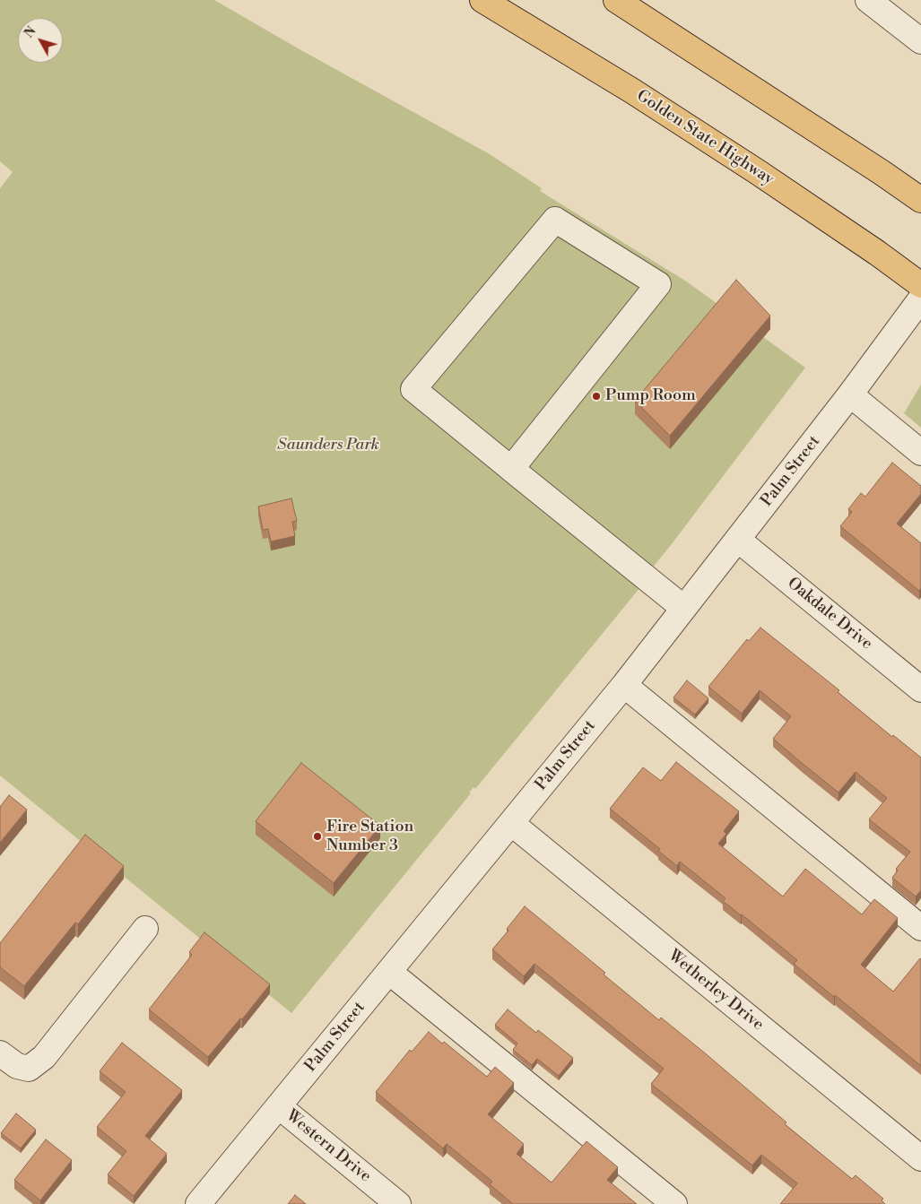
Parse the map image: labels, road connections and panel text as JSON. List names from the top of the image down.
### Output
{
  "streets": {
    "highway": ["Golden State Highway"],
    "street": [
      "Palm Street",
      "Oakdale Drive",
      "Wetherley Drive",
      "Western Drive"
    ]
  },
  "crossings": [
    ["Palm Street", "Oakdale Drive"],
    ["Palm Street", "Wetherley Drive"],
    ["Palm Street", "Western Drive"]
  ],
  "parks": ["Saunders Park"],
  "places": ["Pump Room", "Fire Station Number 3"],
  "north": "top left"
}
